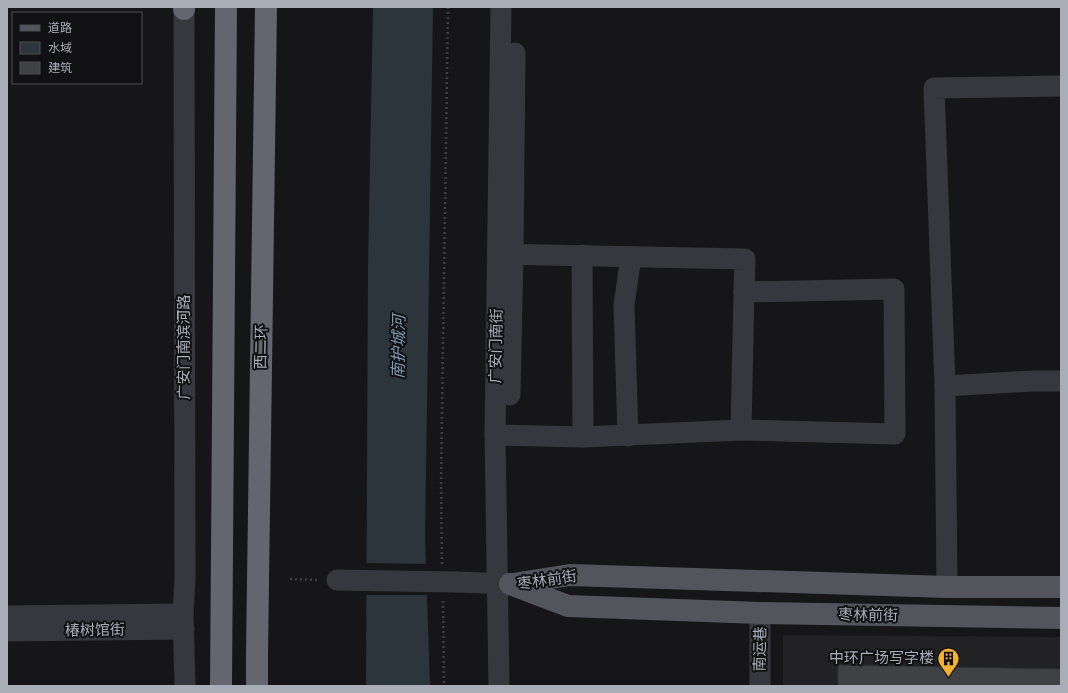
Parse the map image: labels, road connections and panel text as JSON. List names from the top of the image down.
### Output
{
  "streets": {
    "highway": ["西二环"],
    "main road": ["枣林前街"],
    "street": [
      "广安门南街",
      "广安门南滨河路",
      "椿树馆街",
      "南运巷"
    ]
  },
  "crossings": [
    ["广安门南街", "枣林前街"],
    ["广安门南滨河路", "椿树馆街"],
    ["枣林前街", "南运巷"]
  ],
  "water": ["南护城河"],
  "places": {
    "building": ["中环广场写字楼"]
  },
  "legend": ["道路", "水域", "建筑"]
}
